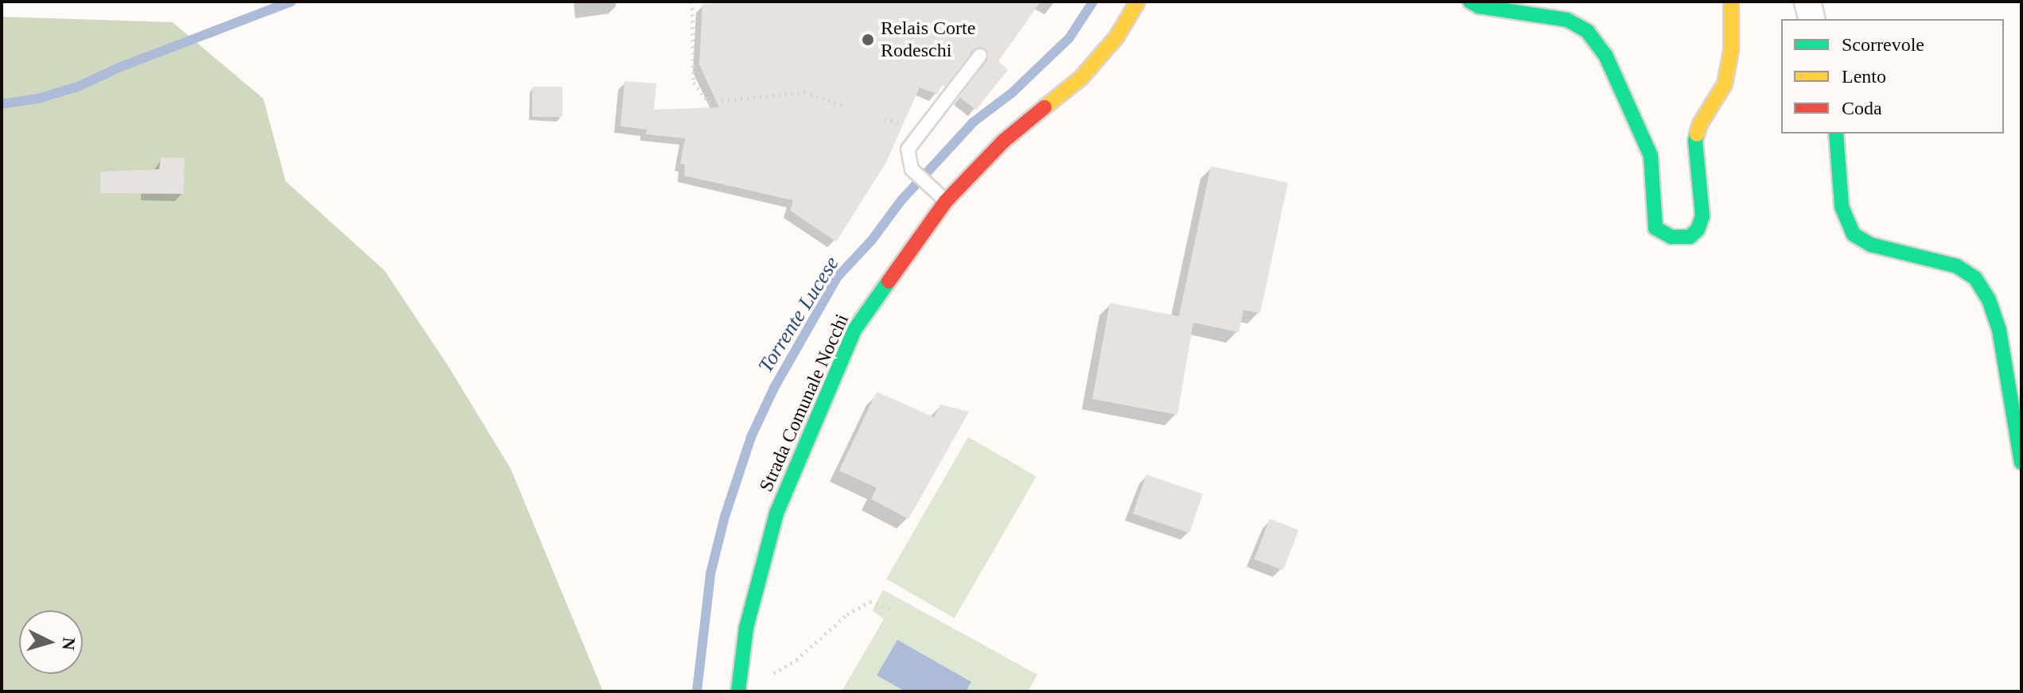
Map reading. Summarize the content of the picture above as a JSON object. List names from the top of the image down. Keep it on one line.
{"streets":{"street":["Strada Comunale Nocchi"]},"water":["Torrente Lucese"],"places":["Relais Corte Rodeschi"],"legend":["Scorrevole","Lento","Coda"],"north":"right"}
